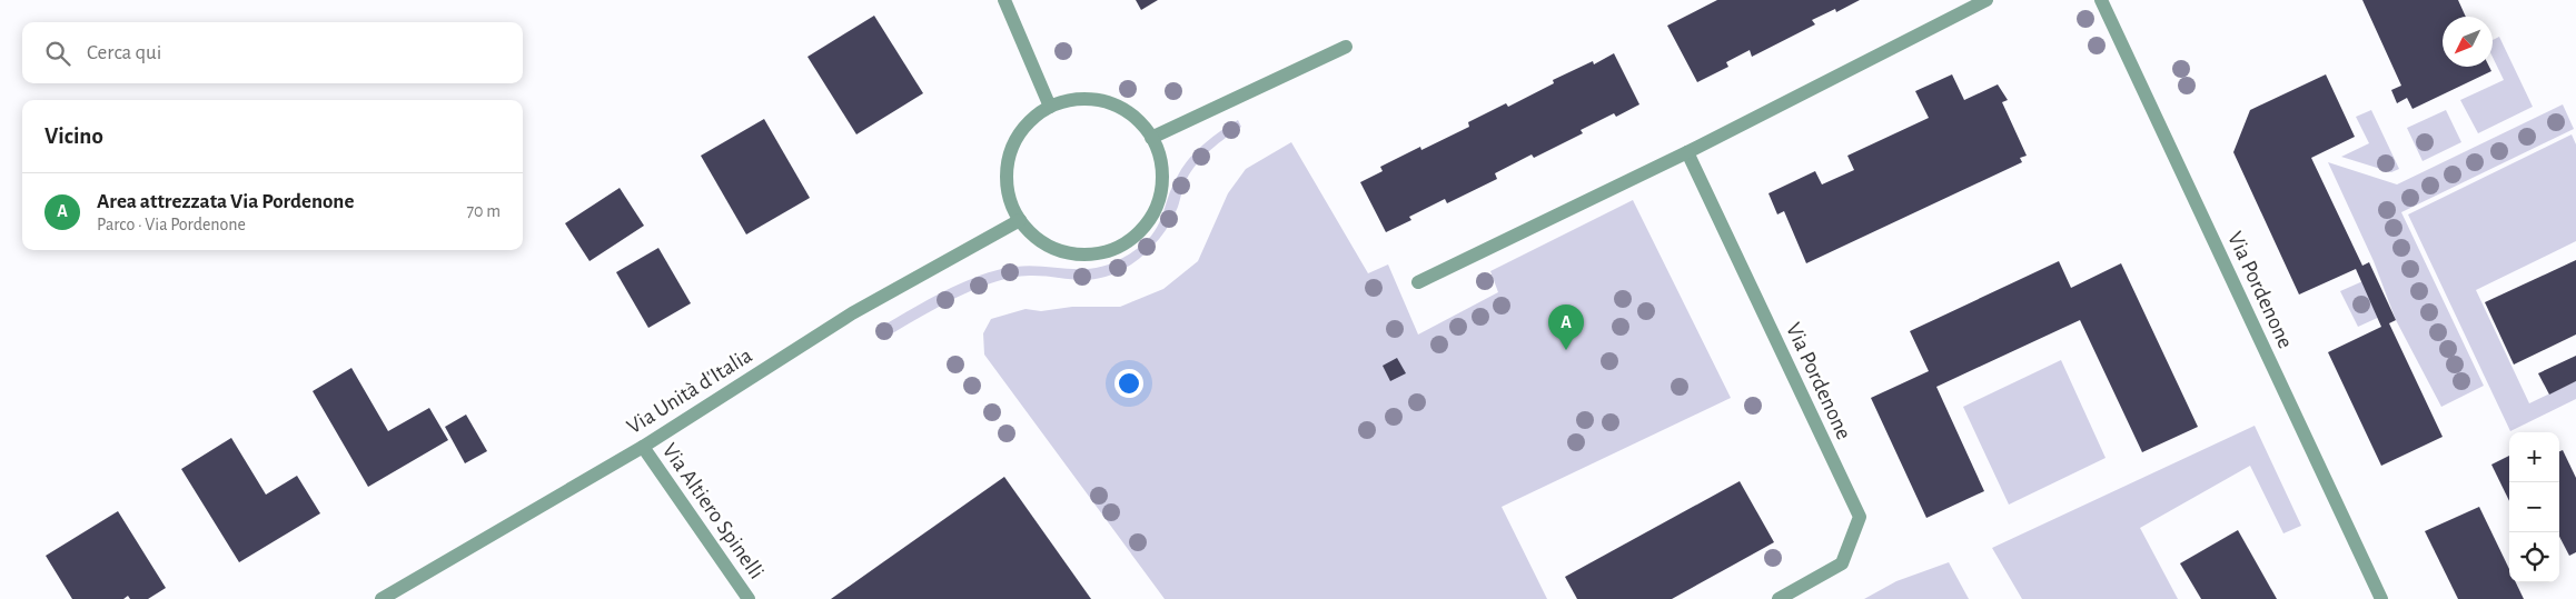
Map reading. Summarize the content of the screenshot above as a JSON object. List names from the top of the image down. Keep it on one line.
{"streets":{"street":["Via Pordenone","Via Unità d'Italia","Via Altiero Spinelli"]},"crossings":[["Via Unità d'Italia","Via Altiero Spinelli"]],"north":"bottom left","page":{"search":"Cerca qui","heading":"Vicino","list":[{"mark":"A","name":"Area attrezzata Via Pordenone","note":"Parco · Via Pordenone","value":"70 m"}],"pins":"A","map_buttons":["+","−"]}}
